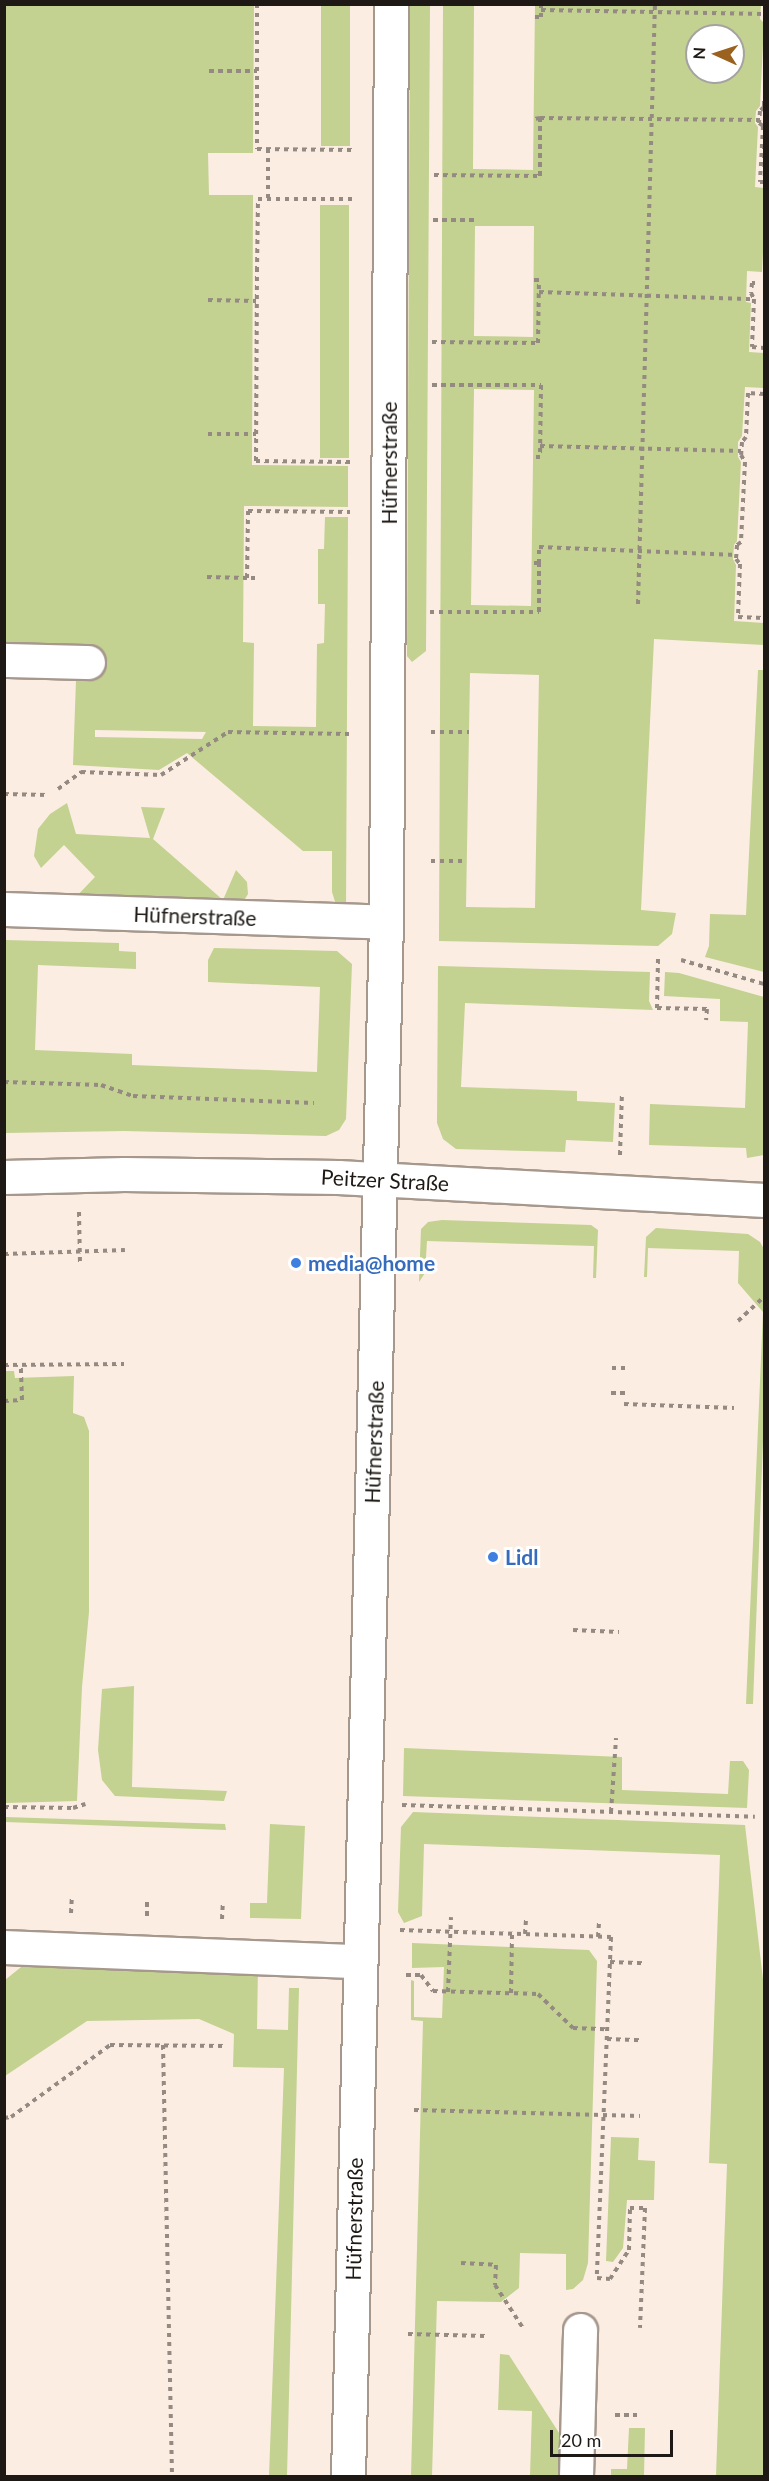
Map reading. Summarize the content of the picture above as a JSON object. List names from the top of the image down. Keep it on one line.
{"streets":{"street":["Hüfnerstraße","Peitzer Straße"]},"crossings":[["Hüfnerstraße","Peitzer Straße"]],"places":["media@home","Lidl"],"scale_bar":"20 m","north":"left"}
